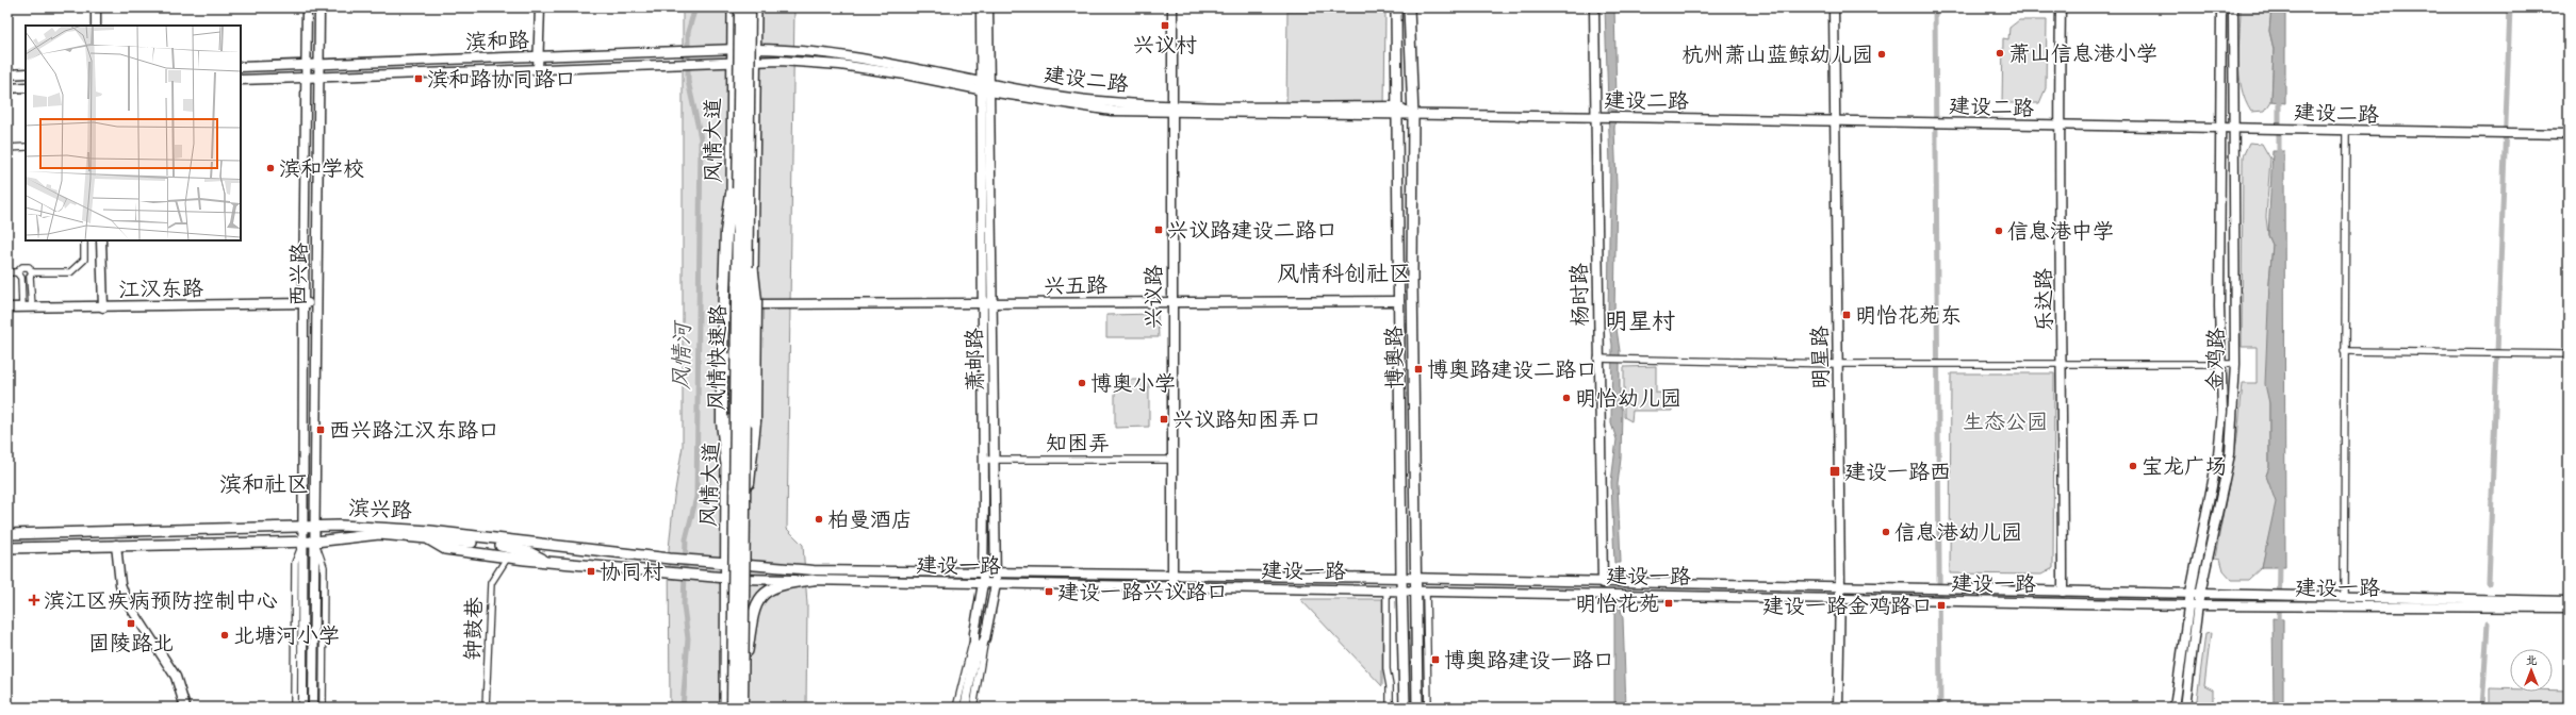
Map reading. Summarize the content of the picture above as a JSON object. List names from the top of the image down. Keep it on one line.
{"streets":{"highway":["风情快速路"],"main road":["滨和路","建设二路","风情大道","西兴路","兴五路","江汉东路","杨时路","兴议路","乐达路","博奥路","明星路","萧邮路","金鸡路","滨兴路","建设一路"],"street":["知困弄","钟鼓巷"]},"crossings":[["滨和路","建设二路"],["滨和路","风情大道"],["滨和路","西兴路"],["建设二路","风情大道"],["建设二路","杨时路"],["建设二路","兴议路"],["建设二路","乐达路"],["建设二路","博奥路"],["建设二路","明星路"],["建设二路","金鸡路"],["风情大道","兴五路"],["风情大道","滨兴路"],["风情大道","建设一路"],["西兴路","江汉东路"],["西兴路","滨兴路"],["兴五路","兴议路"],["兴五路","博奥路"],["兴五路","萧邮路"],["杨时路","建设一路"],["兴议路","知困弄"],["兴议路","建设一路"],["乐达路","建设一路"],["博奥路","建设一路"],["明星路","建设一路"],["萧邮路","知困弄"],["萧邮路","建设一路"],["金鸡路","建设一路"],["滨兴路","建设一路"],["滨兴路","钟鼓巷"]],"districts":["风情科创社区","明星村","滨和社区"],"water":["风情河"],"parks":["生态公园"],"places":{"transit":["兴议村","滨和路协同路口","兴议路建设二路口","明怡花苑东","博奥路建设二路口","兴议路知困弄口","西兴路江汉东路口","建设一路西","协同村","建设一路兴议路口","明怡花苑","建设一路金鸡路口","固陵路北","博奥路建设一路口"],"other":["萧山信息港小学","杭州萧山蓝鲸幼儿园","滨和学校","信息港中学","博奥小学","明怡幼儿园","宝龙广场","柏曼酒店","信息港幼儿园","北塘河小学"],"health":["滨江区疾病预防控制中心"]},"north":"top"}
